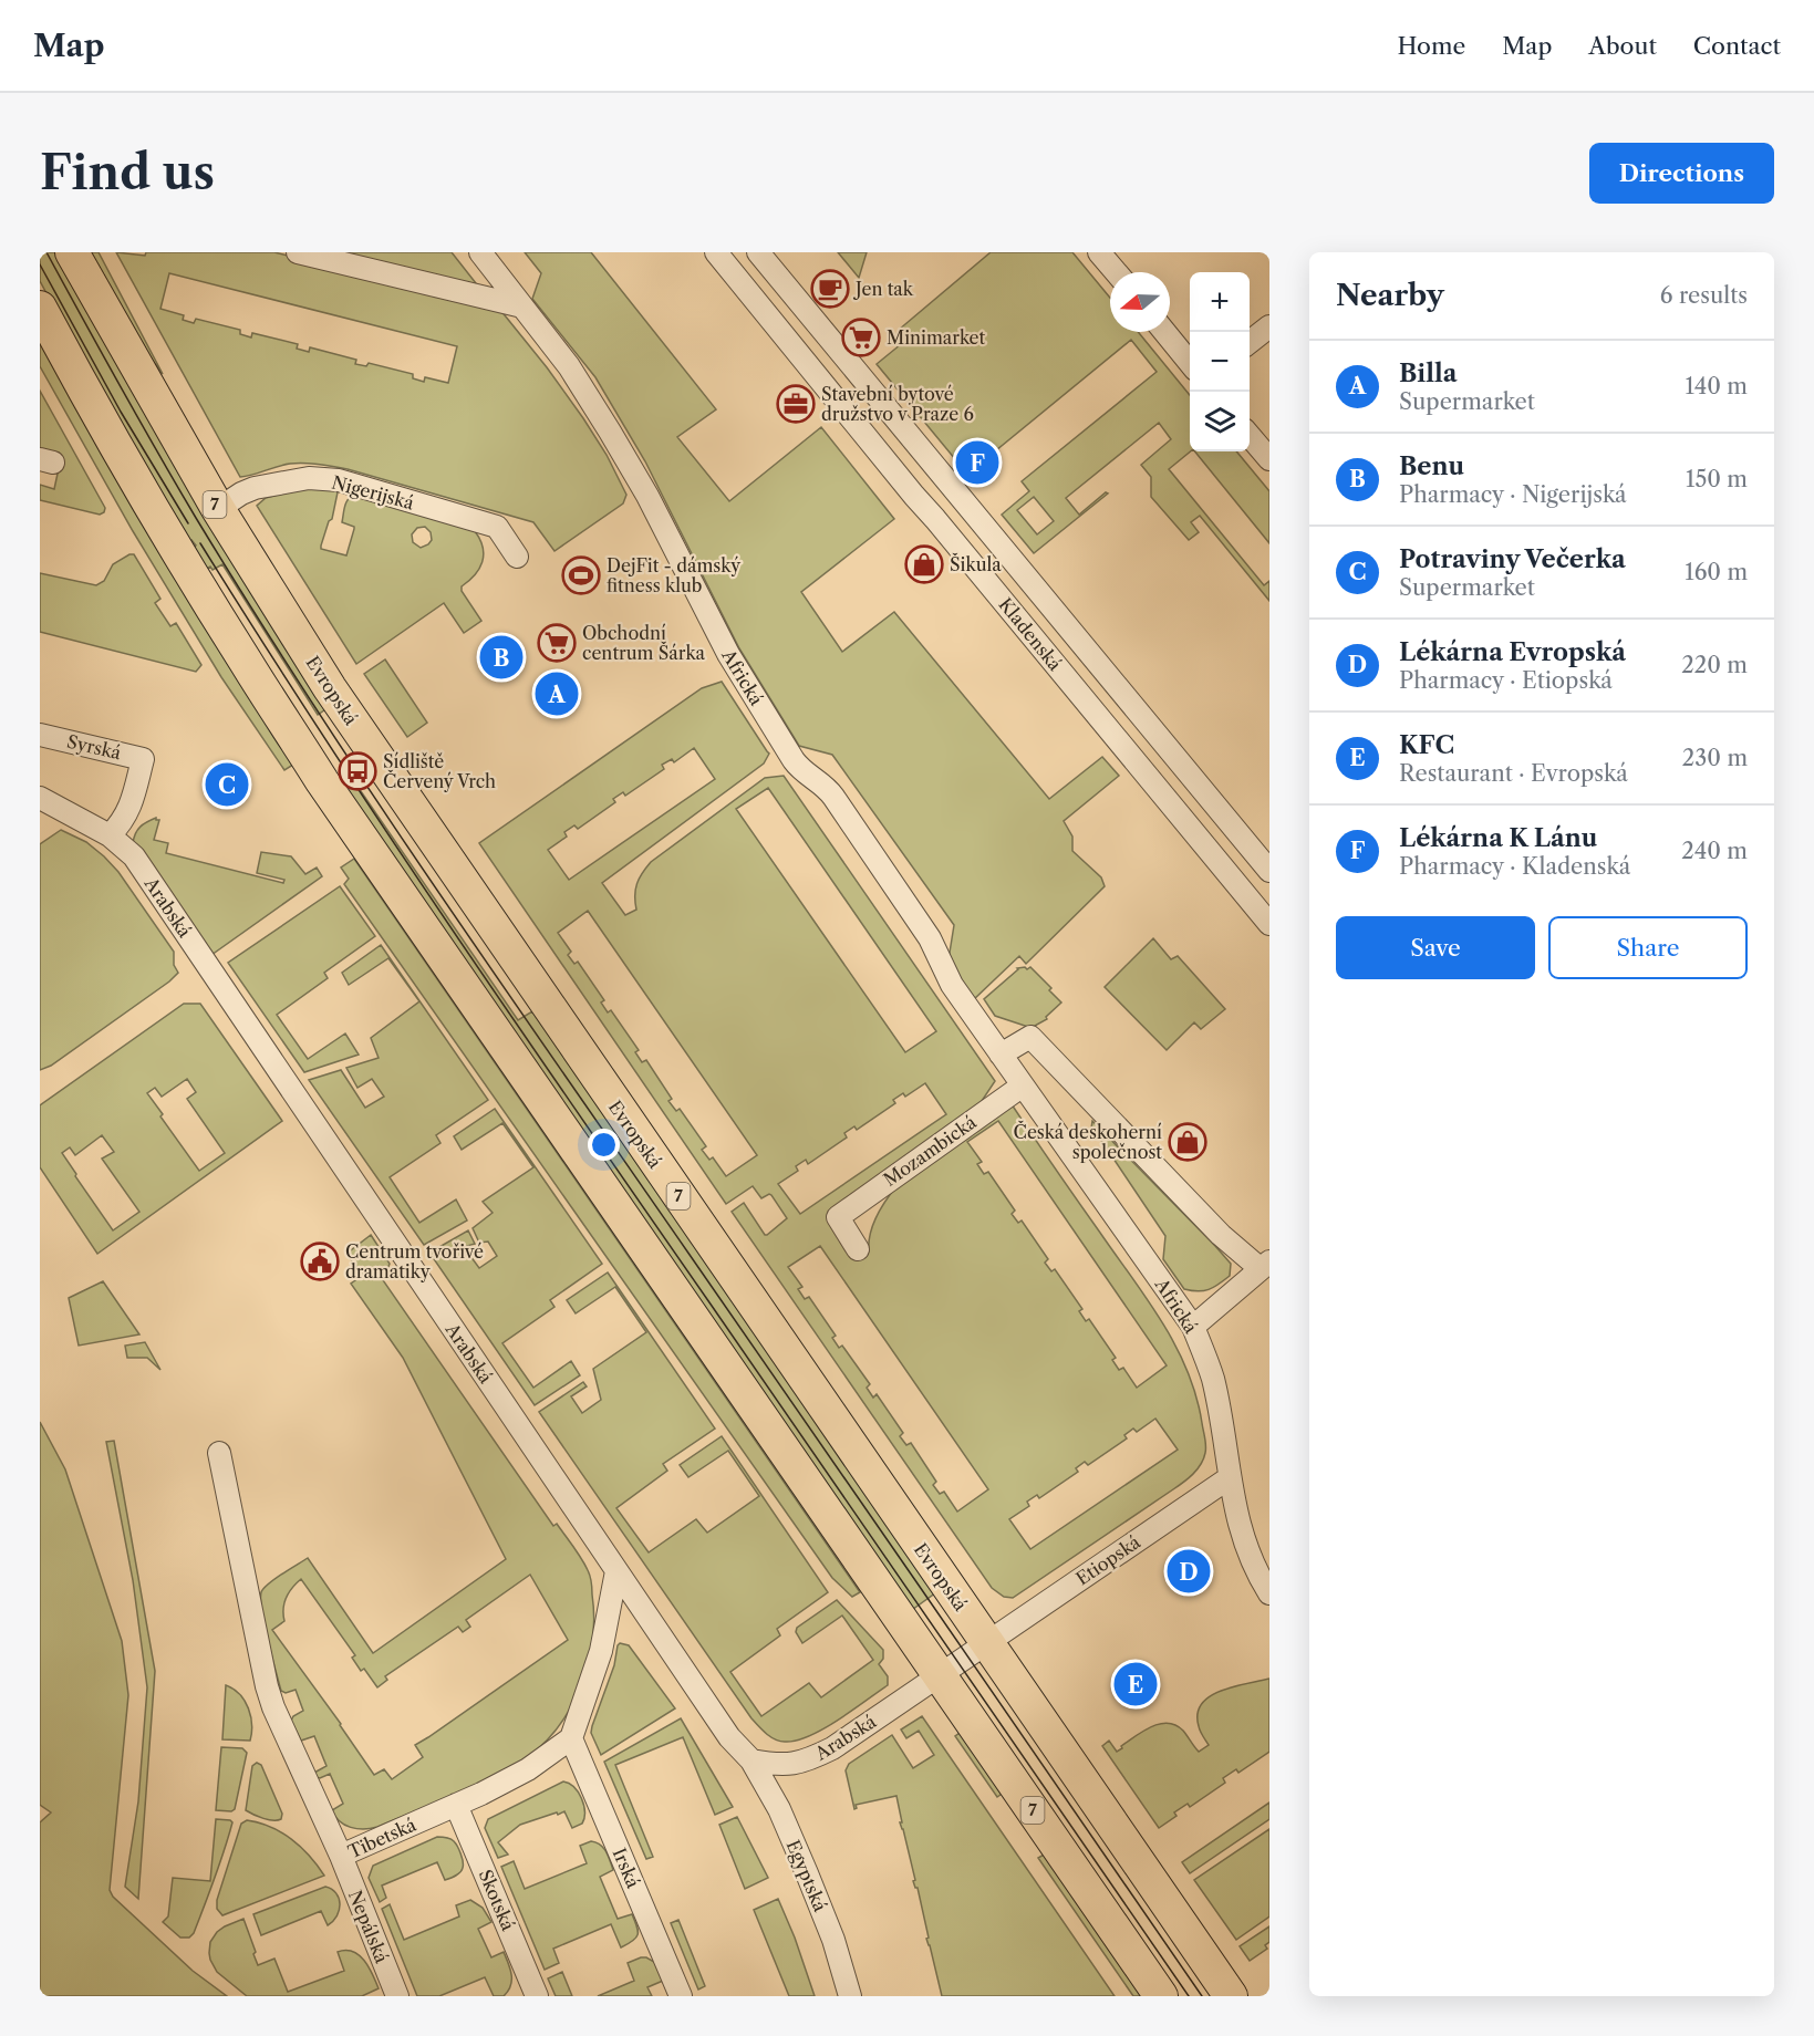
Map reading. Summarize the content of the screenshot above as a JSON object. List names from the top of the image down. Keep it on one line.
{"streets":{"main road":["7","Evropská"],"street":["Nigerijská","Kladenská","Africká","Syrská","Arabská","Mozambická","Etiopská","Tibetská","Irská","Egyptská","Skotská","Nepálská"]},"crossings":[["Nigerijská","Evropská"],["7","Arabská"],["7","Etiopská"],["Africká","Mozambická"],["Africká","Etiopská"],["Evropská","Etiopská"],["Syrská","Arabská"],["Arabská","Etiopská"],["Arabská","Egyptská"],["Tibetská","Irská"],["Tibetská","Skotská"],["Tibetská","Nepálská"]],"places":{"cafe":["Jen tak"],"supermarket":["Minimarket","Obchodní centrum Šárka"],"office":["Stavební bytové družstvo v Praze 6"],"shop":["Šikula","Česká deskoherní společnost"],"sports":["DejFit - dámský fitness klub"],"bus stop":["Sídliště Červený Vrch"],"public building":["Centrum tvořivé dramatiky"]},"north":"left","page":{"header":"Map","nav":["Home","Map","About","Contact"],"buttons":["Directions",["Save","Share"]],"title":"Find us","heading":["Nearby","6 results"],"map_buttons":["+","−"],"list":[{"mark":"A","name":"Billa","note":"Supermarket","value":"140 m"},{"mark":"B","name":"Benu","note":"Pharmacy · Nigerijská","value":"150 m"},{"mark":"C","name":"Potraviny Večerka","note":"Supermarket","value":"160 m"},{"mark":"D","name":"Lékárna Evropská","note":"Pharmacy · Etiopská","value":"220 m"},{"mark":"E","name":"KFC","note":"Restaurant · Evropská","value":"230 m"},{"mark":"F","name":"Lékárna K Lánu","note":"Pharmacy · Kladenská","value":"240 m"}],"pins":["F","B","A","C","D","E"]}}
